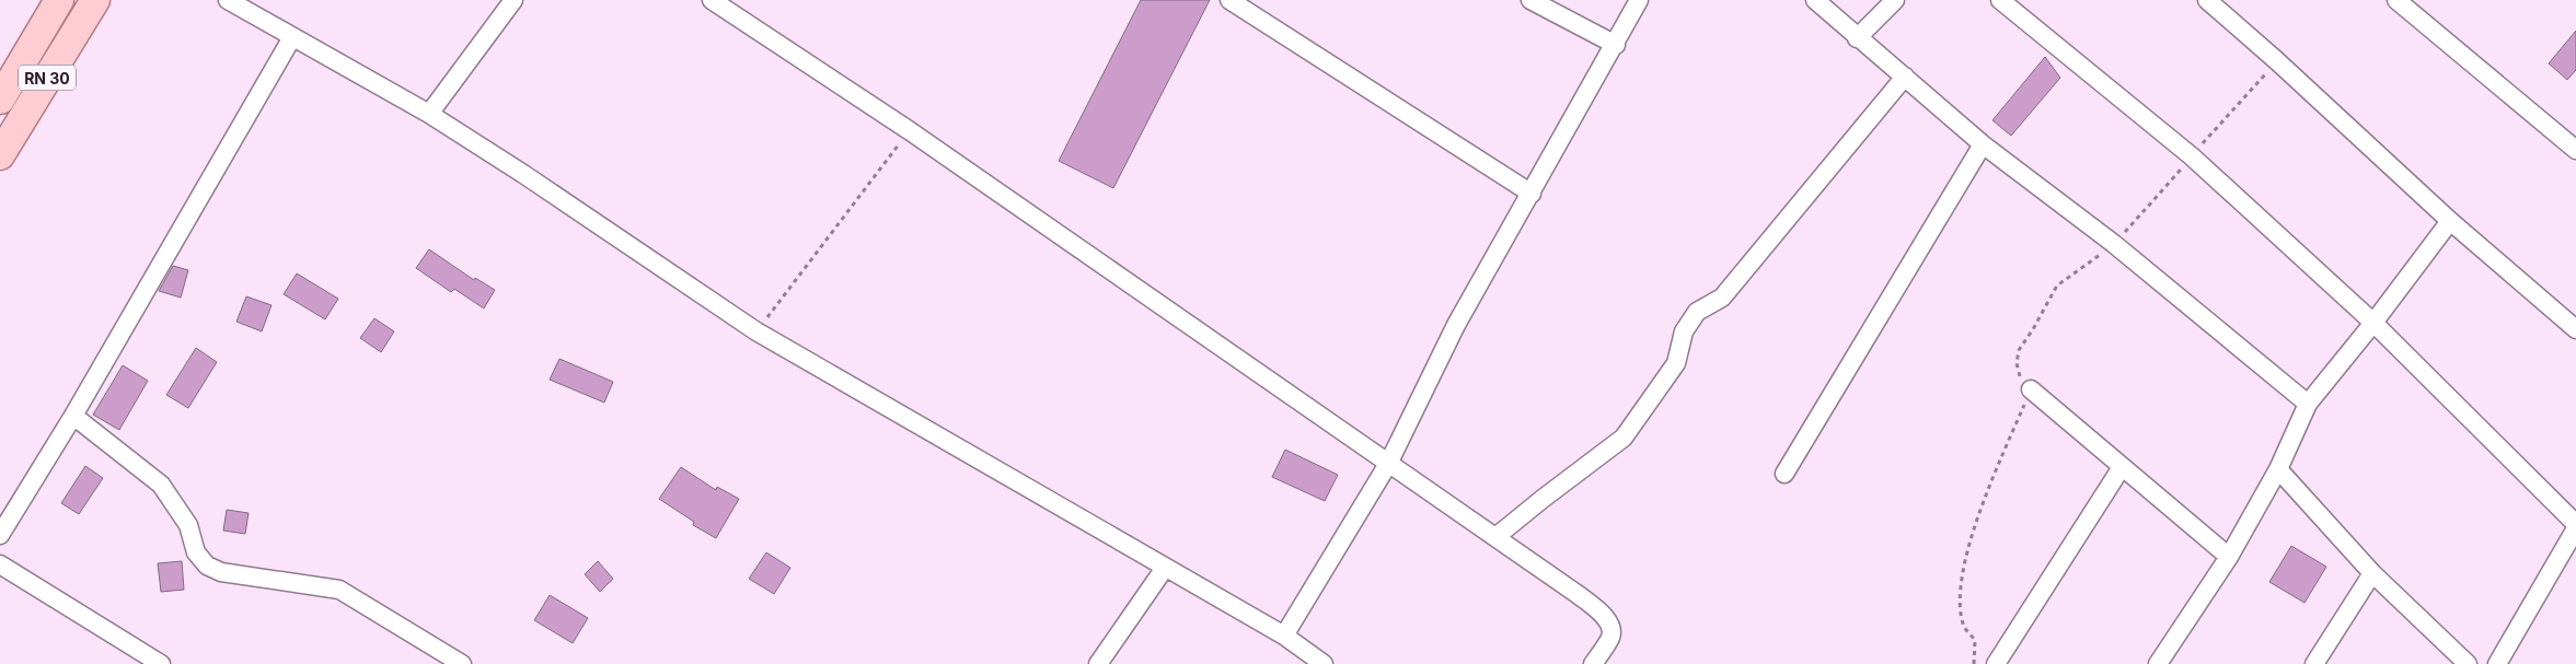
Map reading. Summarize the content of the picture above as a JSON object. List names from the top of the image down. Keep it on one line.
{"streets":{"main road":["RN 30"]}}
